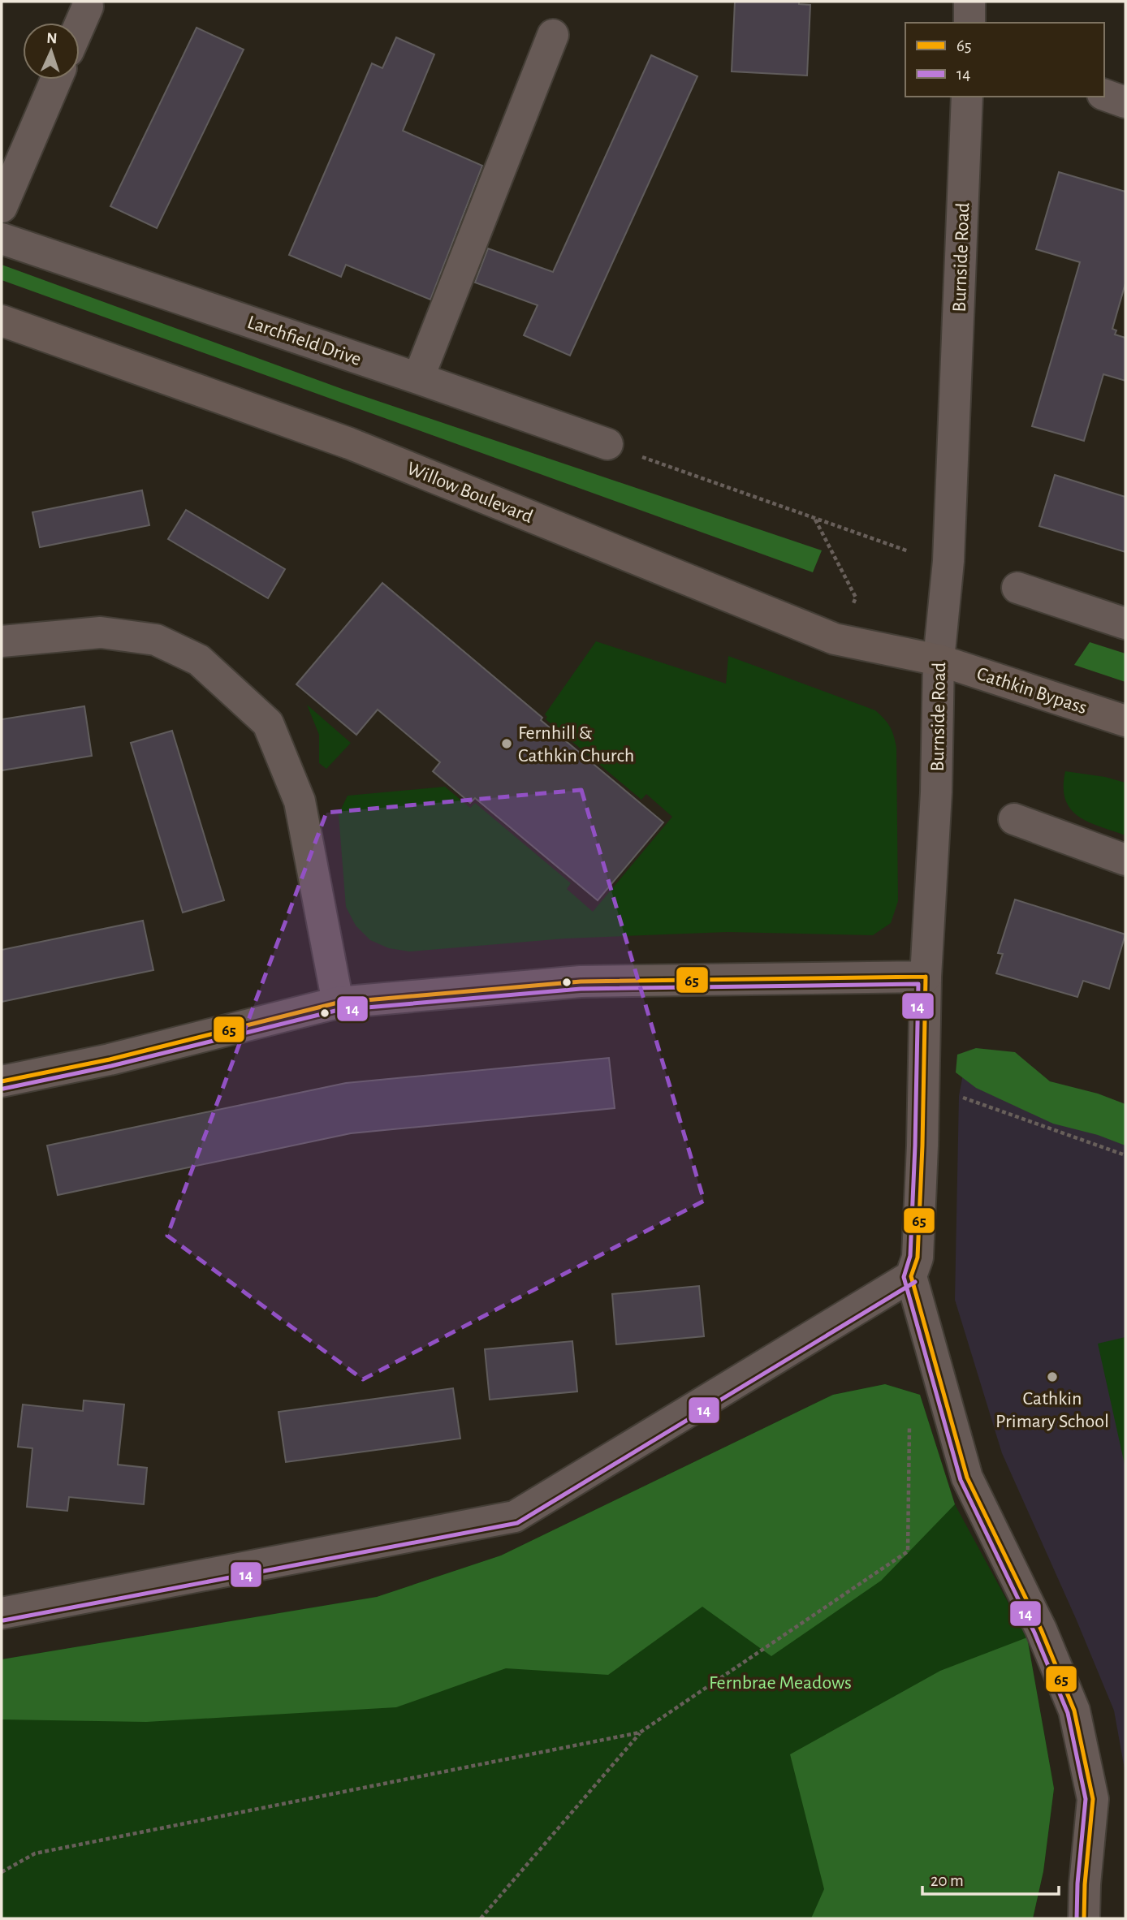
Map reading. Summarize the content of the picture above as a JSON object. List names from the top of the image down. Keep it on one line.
{"streets":{"main road":["Willow Boulevard","Cathkin Bypass"],"street":["Burnside Road","Larchfield Drive"]},"crossings":[["Burnside Road","Willow Boulevard"],["Burnside Road","Cathkin Bypass"],["Willow Boulevard","Cathkin Bypass"]],"parks":["Fernbrae Meadows"],"places":["Fernhill & Cathkin Church","Cathkin Primary School"],"lines":["transit line 65","transit line 14"],"legend":["65","14"],"scale_bar":"20 m","north":"top"}
